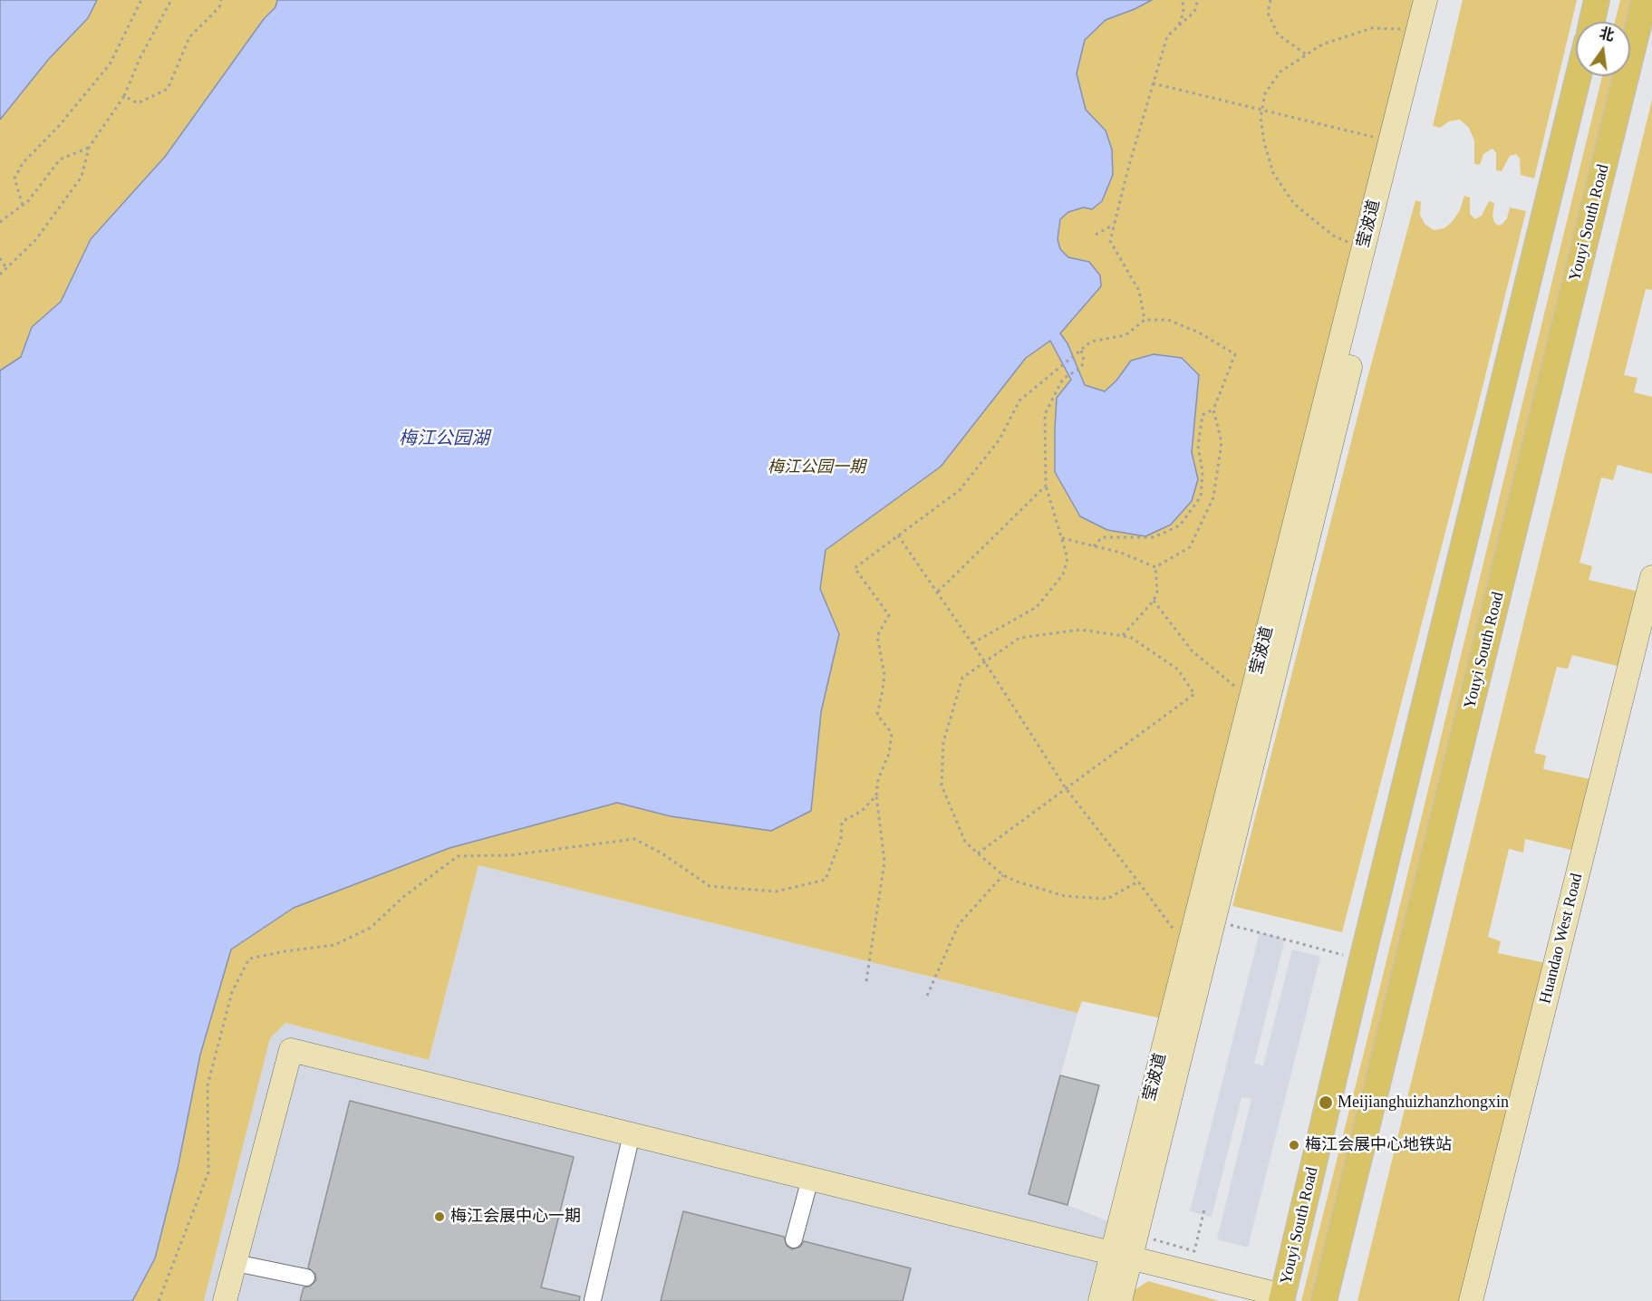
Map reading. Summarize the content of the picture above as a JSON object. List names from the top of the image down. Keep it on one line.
{"streets":{"main road":["Youyi South Road"],"street":["莹波道","Huandao West Road"]},"water":["梅江公园湖"],"parks":["梅江公园一期"],"places":["Meijianghuizhanzhongxin","梅江会展中心地铁站","梅江会展中心一期"],"north":"top"}
